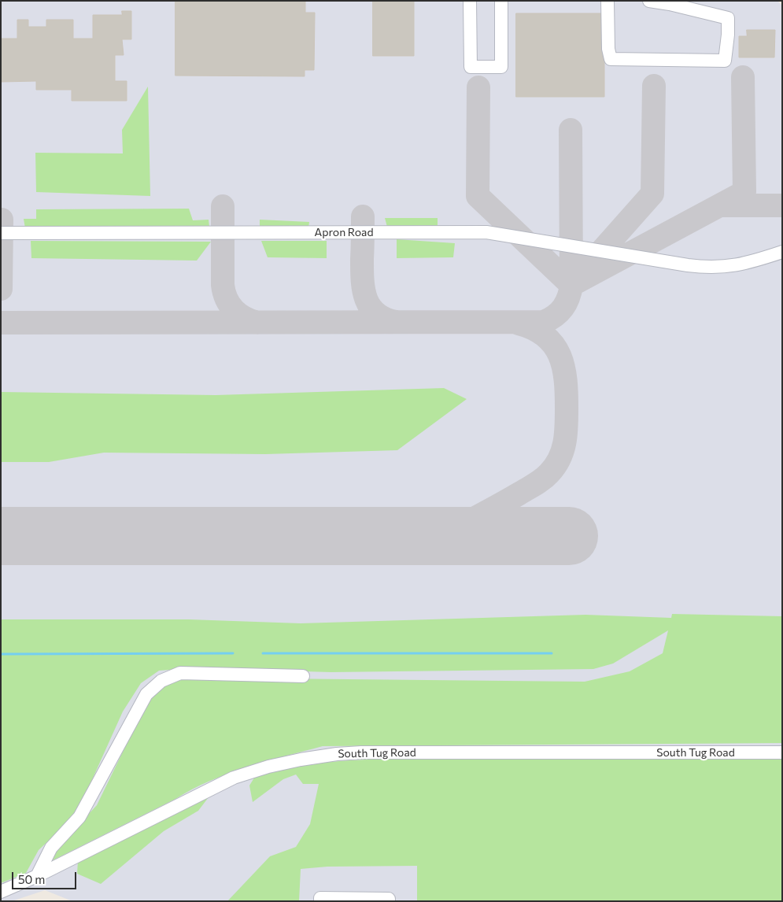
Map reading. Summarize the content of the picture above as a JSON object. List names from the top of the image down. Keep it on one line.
{"streets":{"lane":["Apron Road","South Tug Road"]},"scale_bar":"50 m"}
